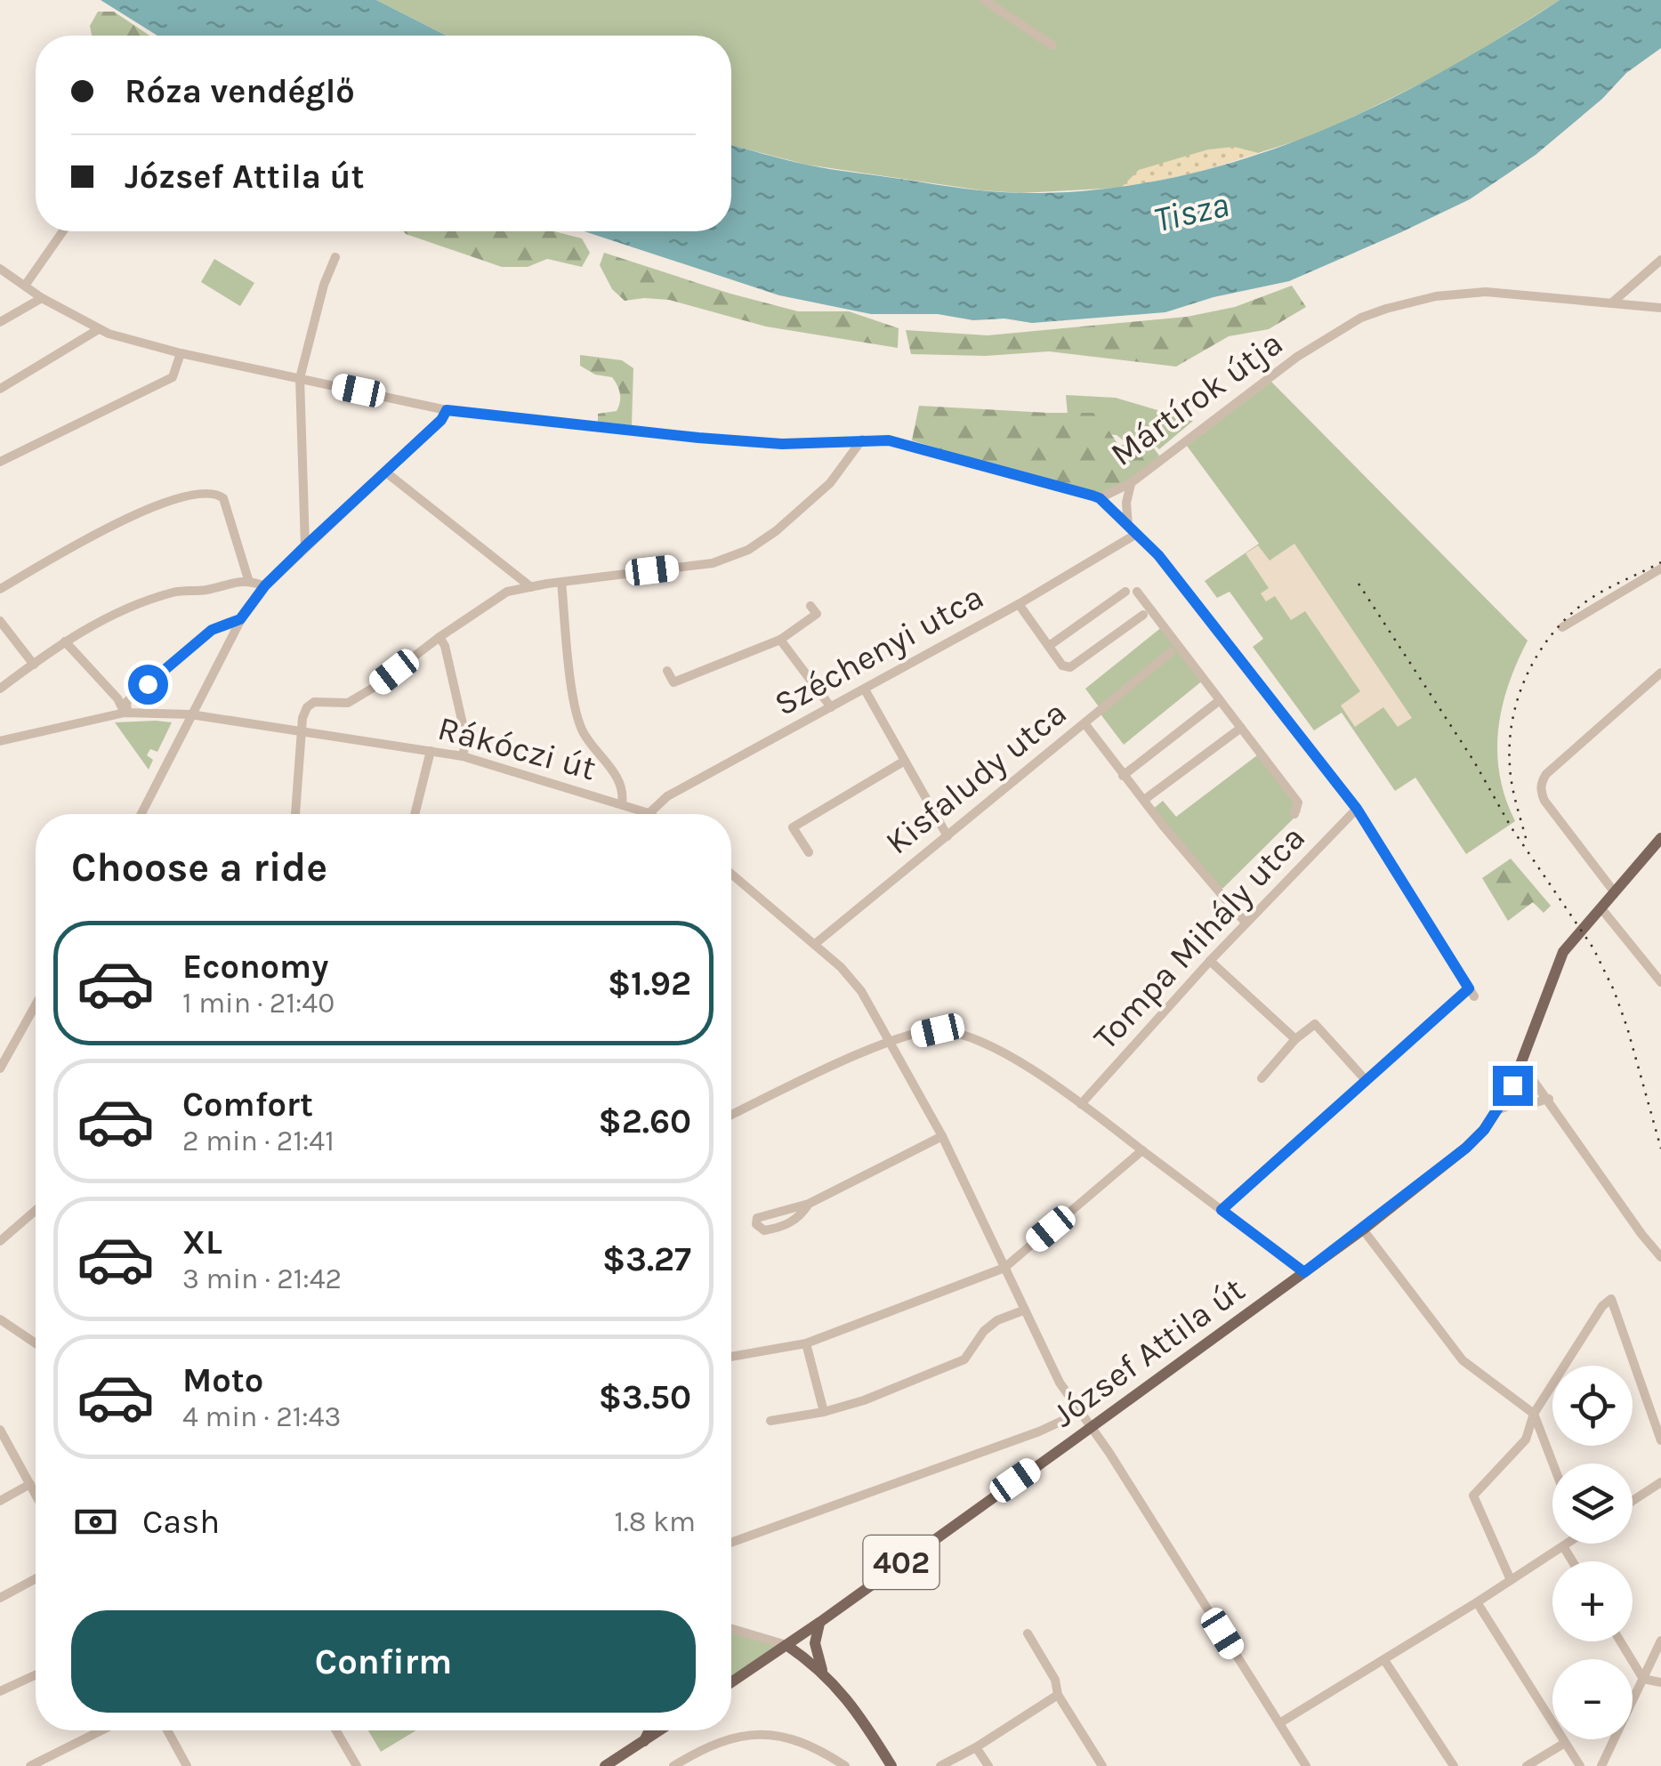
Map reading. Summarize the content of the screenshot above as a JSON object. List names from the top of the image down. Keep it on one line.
{"streets":{"main road":["József Attila út","402"],"street":["Mártírok útja","Széchenyi utca","Rákóczi út","Kisfaludy utca","Tompa Mihály utca"]},"crossings":[["Széchenyi utca","Rákóczi út"],["József Attila út","402"]],"water":["Tisza"],"page":{"banner":["Róza vendéglő","József Attila út"],"heading":"Choose a ride","list":[{"name":"Economy","note":"1 min · 21:40","value":"$1.92"},{"name":"Comfort","note":"2 min · 21:41","value":"$2.60"},{"name":"XL","note":"3 min · 21:42","value":"$3.27"},{"name":"Moto","note":"4 min · 21:43","value":"$3.50"}],"map_buttons":["+","−"],"pay":["Cash","1.8 km"],"buttons":"Confirm"}}
